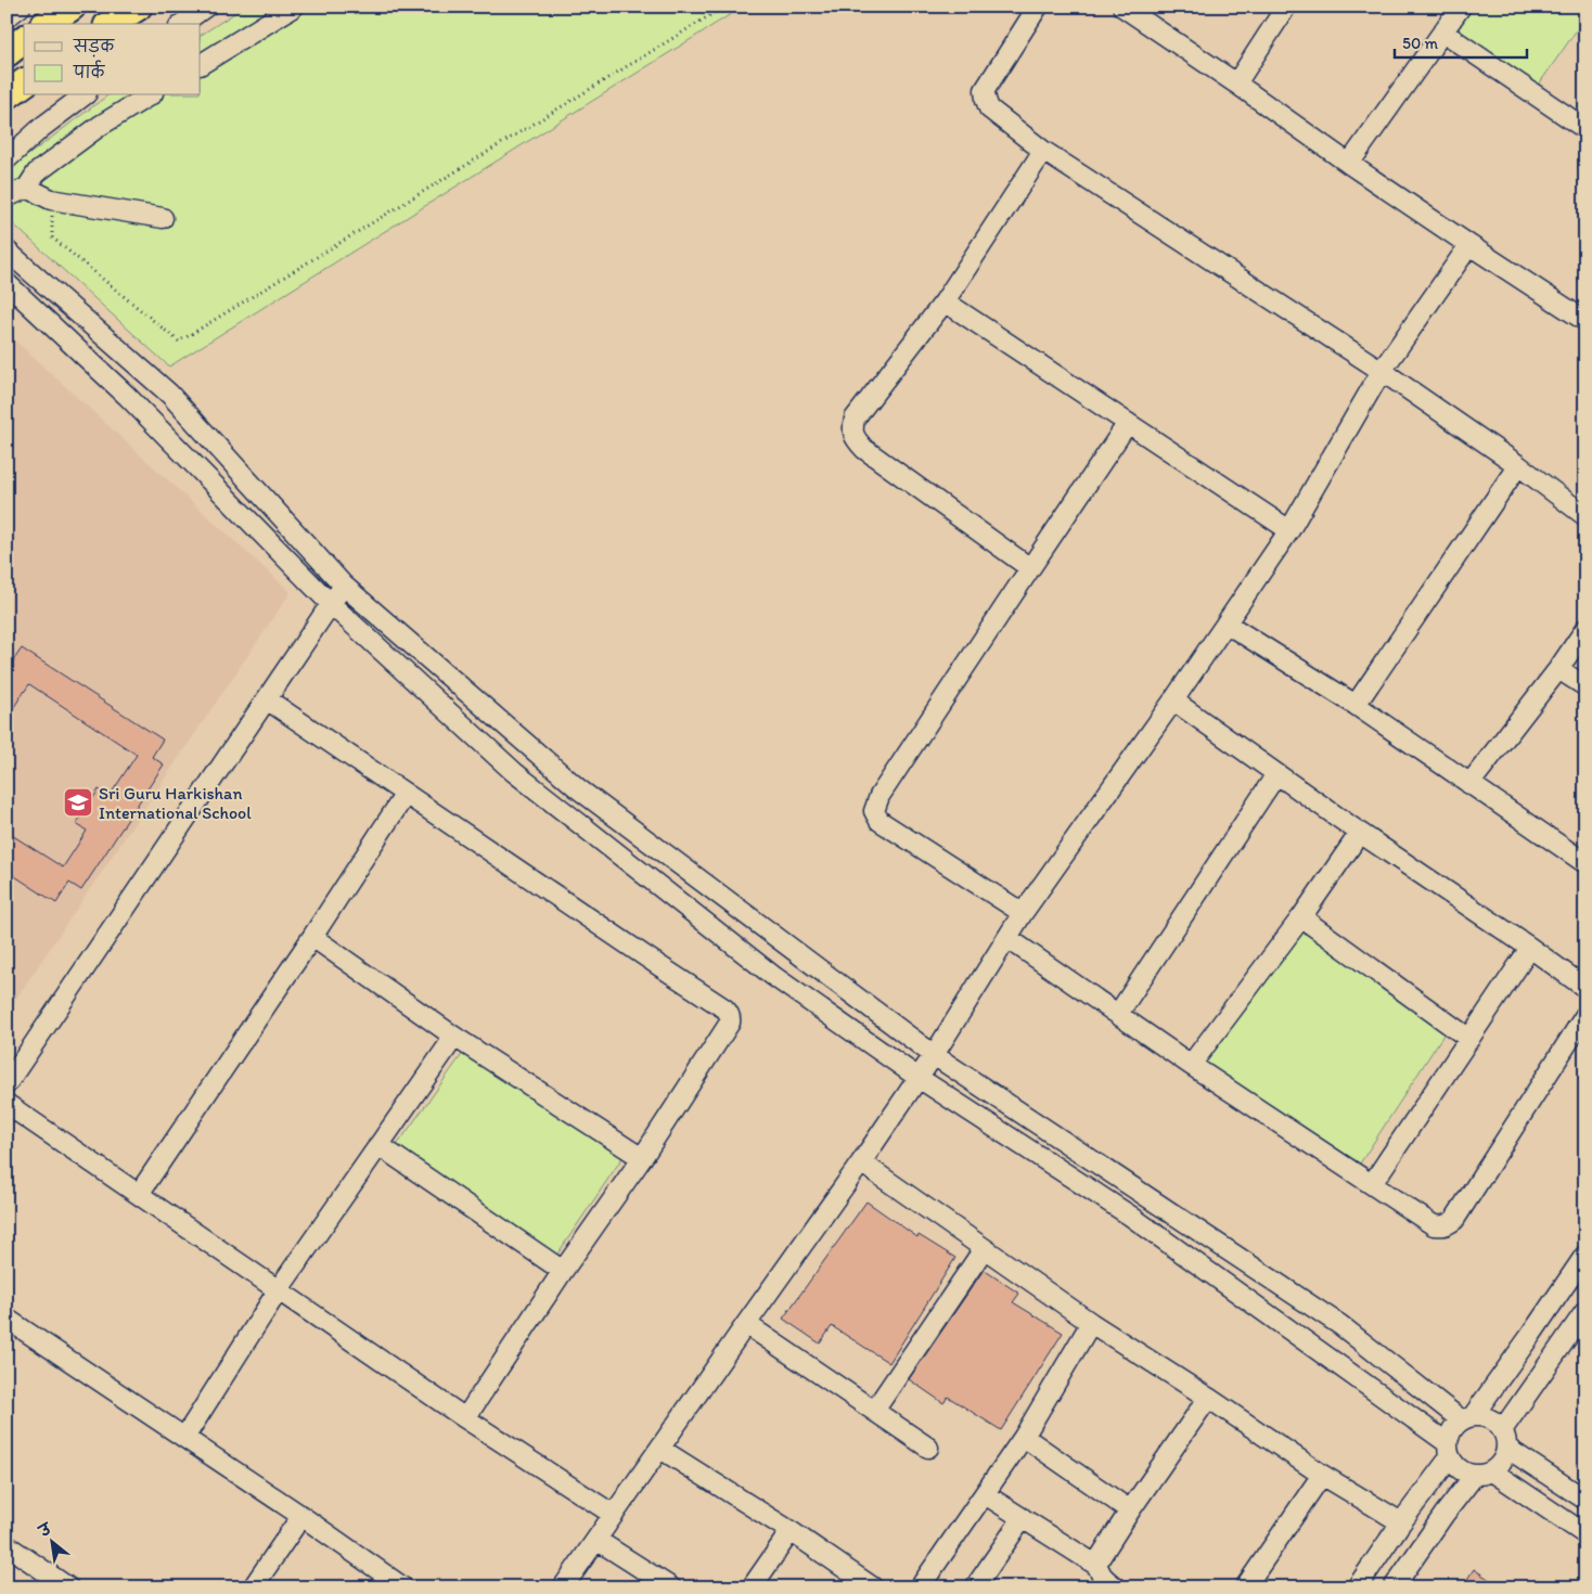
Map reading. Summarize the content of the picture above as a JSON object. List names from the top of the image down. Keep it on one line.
{"places":{"school or university":["Sri Guru Harkishan International School"]},"legend":["सड़क","पार्क"],"scale_bar":"50 m","north":"top left"}
